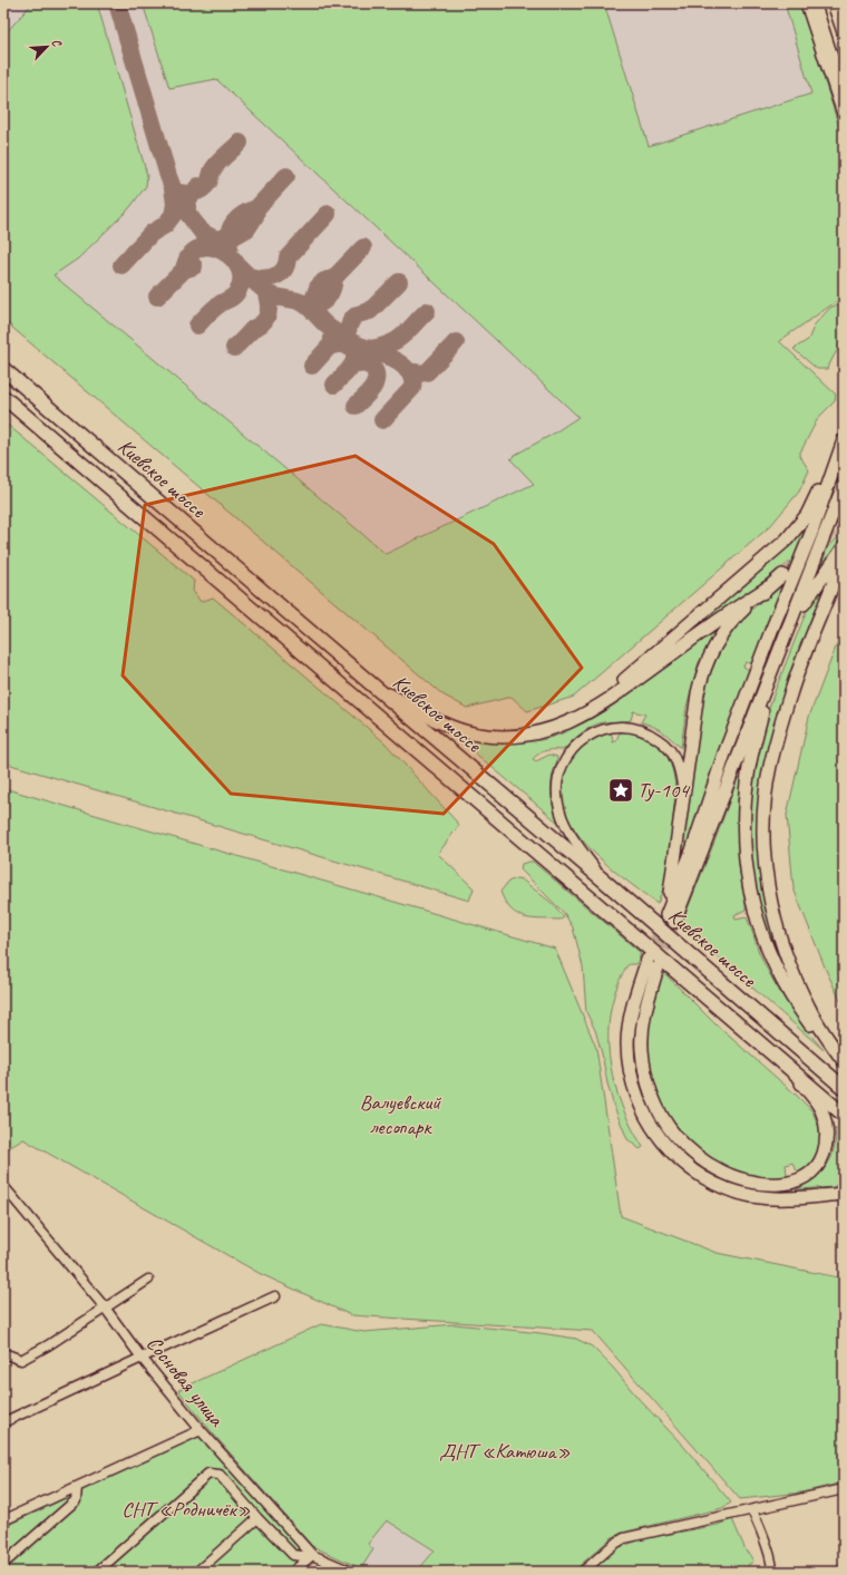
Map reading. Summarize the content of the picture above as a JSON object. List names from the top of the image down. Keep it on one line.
{"streets":{"highway":["Киевское шоссе"],"street":["Сосновая улица"]},"parks":["Валуевский лесопарк","ДНТ «Катюша»","СНТ «Родничёк»"],"places":{"place":["Ту-104"]},"north":"top right"}
